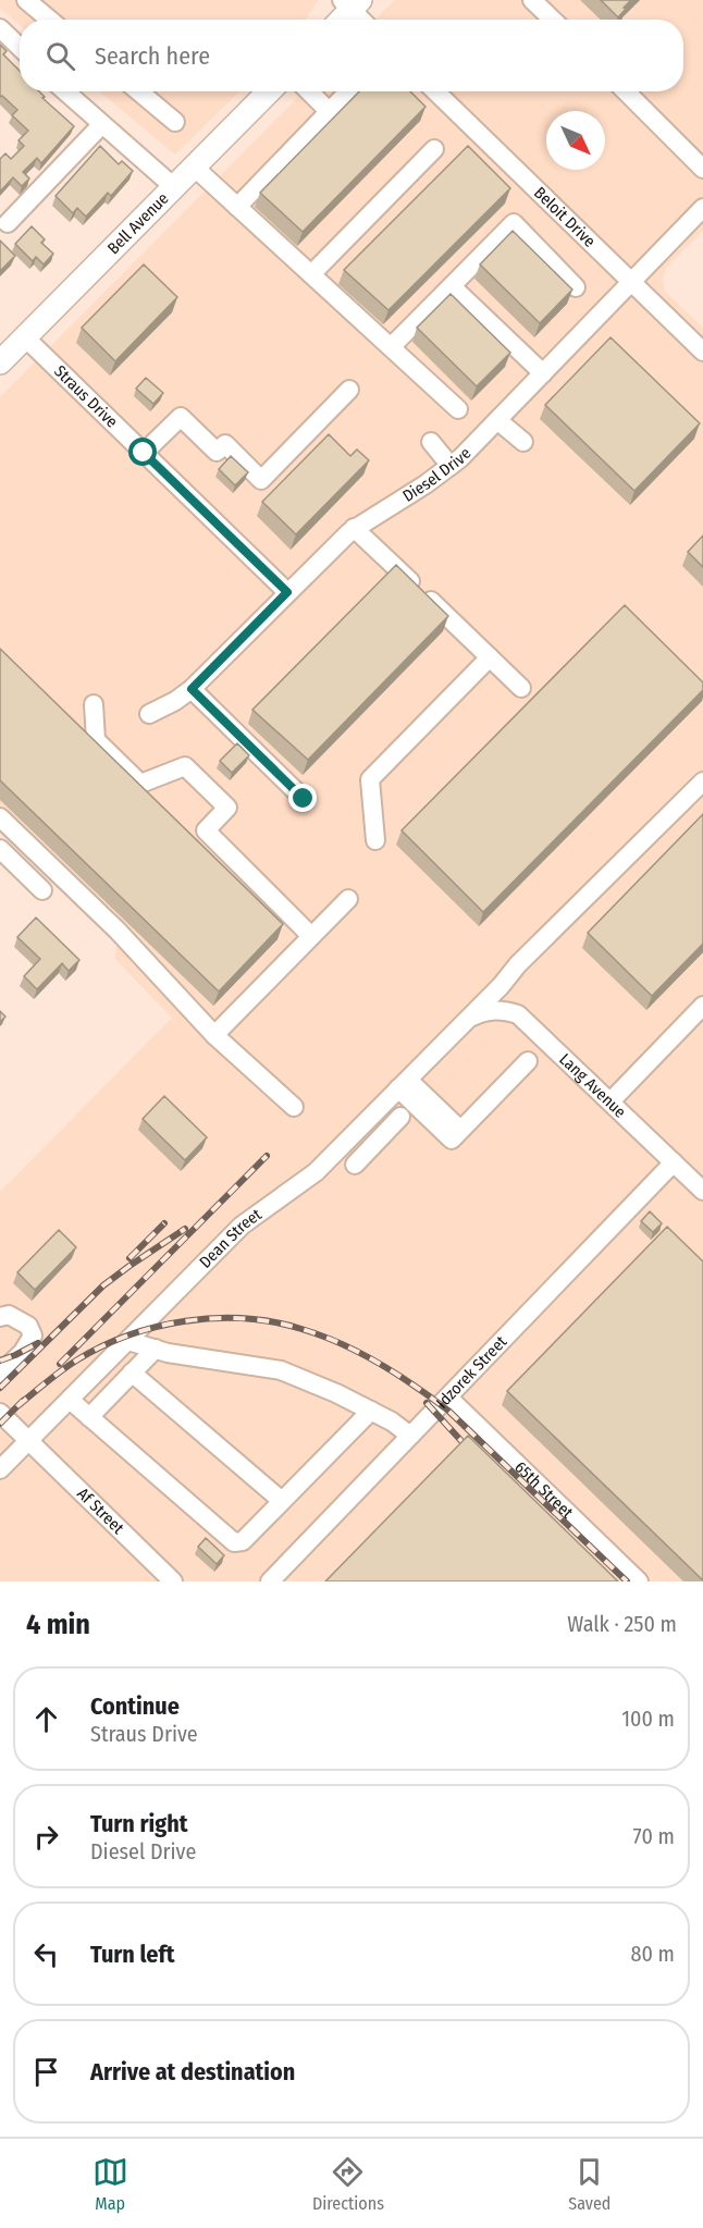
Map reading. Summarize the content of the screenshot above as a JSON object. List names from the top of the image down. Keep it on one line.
{"streets":{"main road":["Bell Avenue"],"street":["Beloit Drive","Straus Drive","Diesel Drive","Lang Avenue","Dean Street","Idzorek Street","65th Street","Af Street"]},"crossings":[["Beloit Drive","Diesel Drive"],["Bell Avenue","Straus Drive"],["Straus Drive","Diesel Drive"],["Lang Avenue","Dean Street"],["Lang Avenue","Idzorek Street"],["Dean Street","Af Street"],["Idzorek Street","65th Street"]],"north":"bottom right","page":{"search":"Search here","heading":["4 min","Walk · 250 m"],"list":[["Continue","Straus Drive","100 m"],["Turn right","Diesel Drive","70 m"],["Turn left","80 m"],"Arrive at destination"],"nav":["Map","Directions","Saved"]}}
